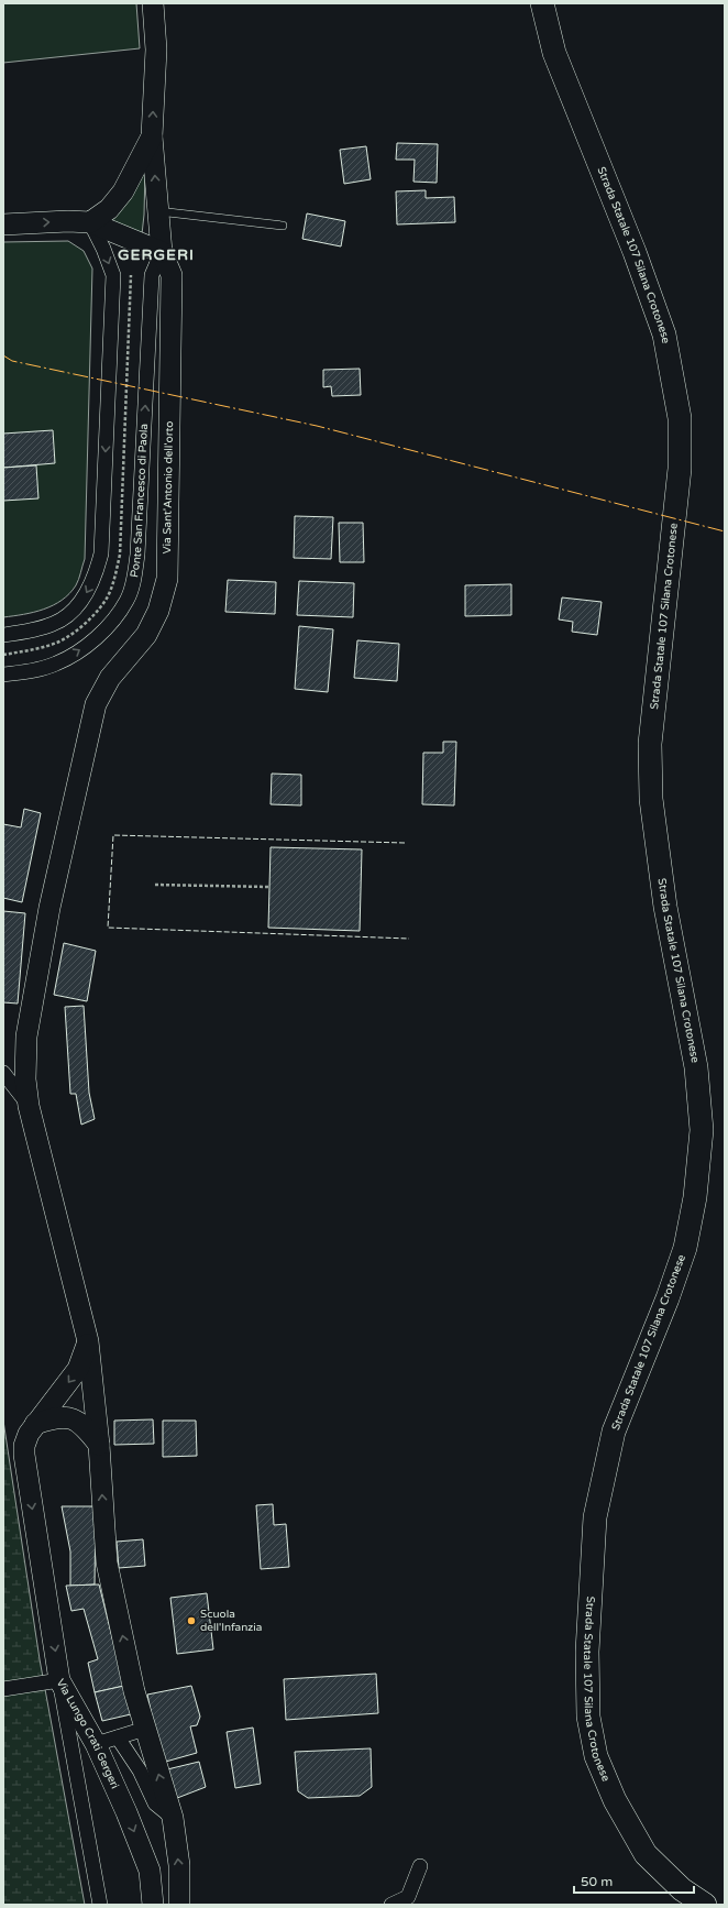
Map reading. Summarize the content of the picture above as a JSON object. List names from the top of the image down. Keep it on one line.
{"streets":{"main road":["Strada Statale 107 Silana Crotonese"],"street":["Via Sant'Antonio dell'orto","Ponte San Francesco di Paola","Via Lungo Crati Gergeri"]},"crossings":[["Via Sant'Antonio dell'orto","Ponte San Francesco di Paola"]],"one_way":["Ponte San Francesco di Paola"],"districts":["GERGERI"],"places":["Scuola dell'Infanzia"],"scale_bar":"50 m"}
